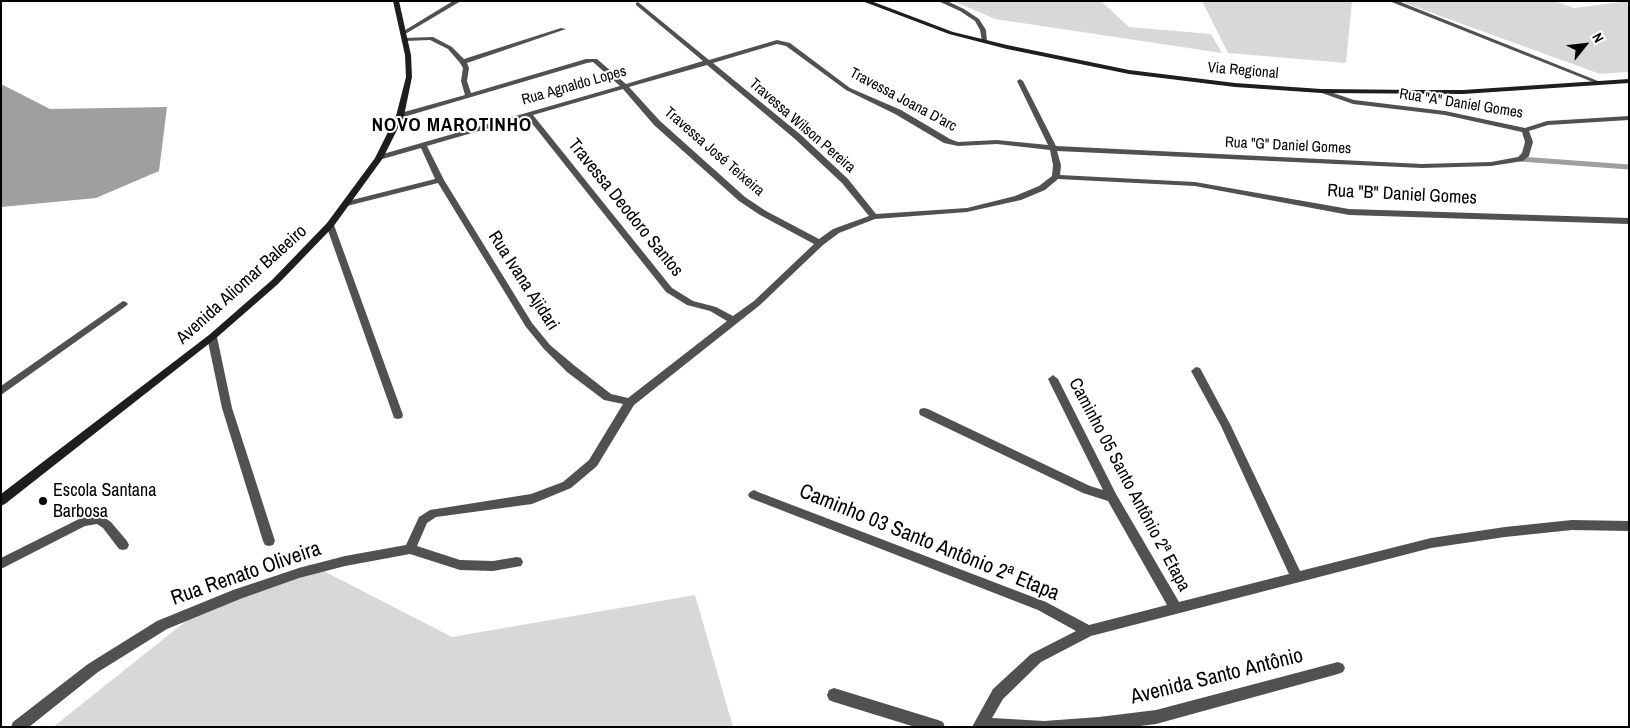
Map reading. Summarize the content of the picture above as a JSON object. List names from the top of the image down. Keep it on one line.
{"streets":{"main road":["Via Regional","Avenida Aliomar Baleeiro"],"street":["Rua Agnaldo Lopes","Travessa Joana D'arc","Rua \"A\" Daniel Gomes","Travessa Wilson Pereira","Rua \"G\" Daniel Gomes","Travessa José Teixeira","Rua \"B\" Daniel Gomes","Travessa Deodoro Santos","Rua Ivana Ajidari","Caminho 05 Santo Antônio 2ª Etapa","Caminho 03 Santo Antônio 2ª Etapa","Rua Renato Oliveira","Avenida Santo Antônio"]},"crossings":[["Via Regional","Rua \"A\" Daniel Gomes"],["Rua Agnaldo Lopes","Travessa Joana D'arc"],["Rua Agnaldo Lopes","Travessa Wilson Pereira"],["Rua Agnaldo Lopes","Travessa José Teixeira"],["Rua Agnaldo Lopes","Travessa Deodoro Santos"],["Rua Agnaldo Lopes","Rua Ivana Ajidari"],["Rua Agnaldo Lopes","Avenida Aliomar Baleeiro"],["Travessa Joana D'arc","Rua \"G\" Daniel Gomes"],["Rua \"A\" Daniel Gomes","Rua \"G\" Daniel Gomes"]],"districts":["NOVO MAROTINHO"],"places":["Escola Santana Barbosa"],"north":"top right"}
